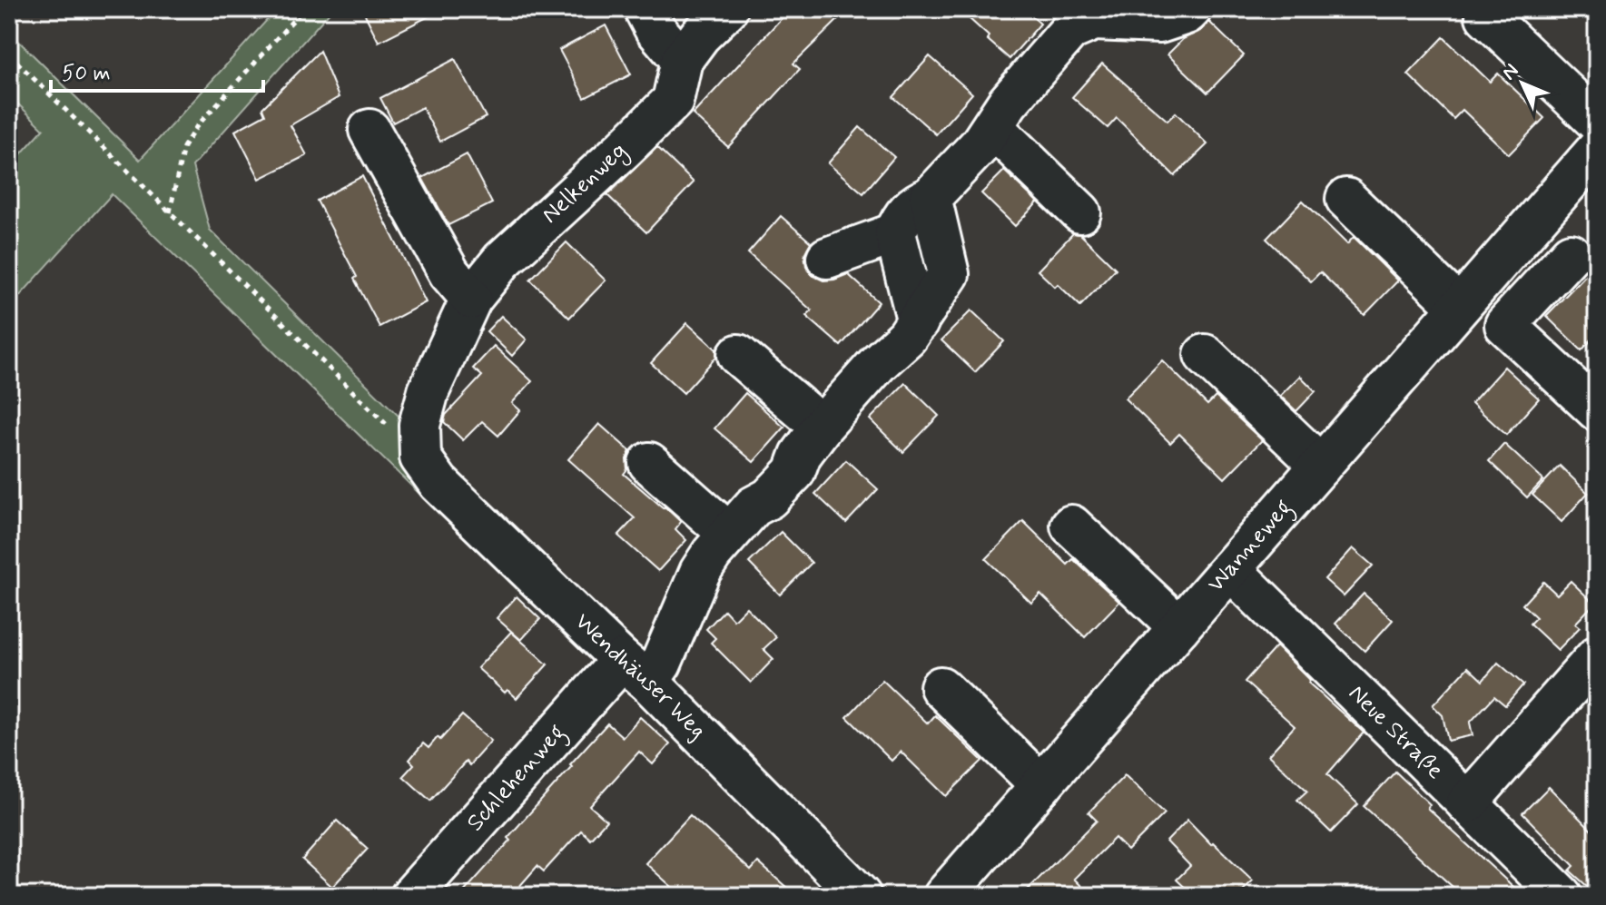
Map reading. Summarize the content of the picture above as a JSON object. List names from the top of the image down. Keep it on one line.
{"streets":{"street":["Nelkenweg","Wanneweg","Wendhäuser Weg","Neue Straße","Schlehenweg"]},"crossings":[["Nelkenweg","Wendhäuser Weg"],["Wanneweg","Neue Straße"],["Wendhäuser Weg","Schlehenweg"]],"scale_bar":"50 m","north":"top left"}
